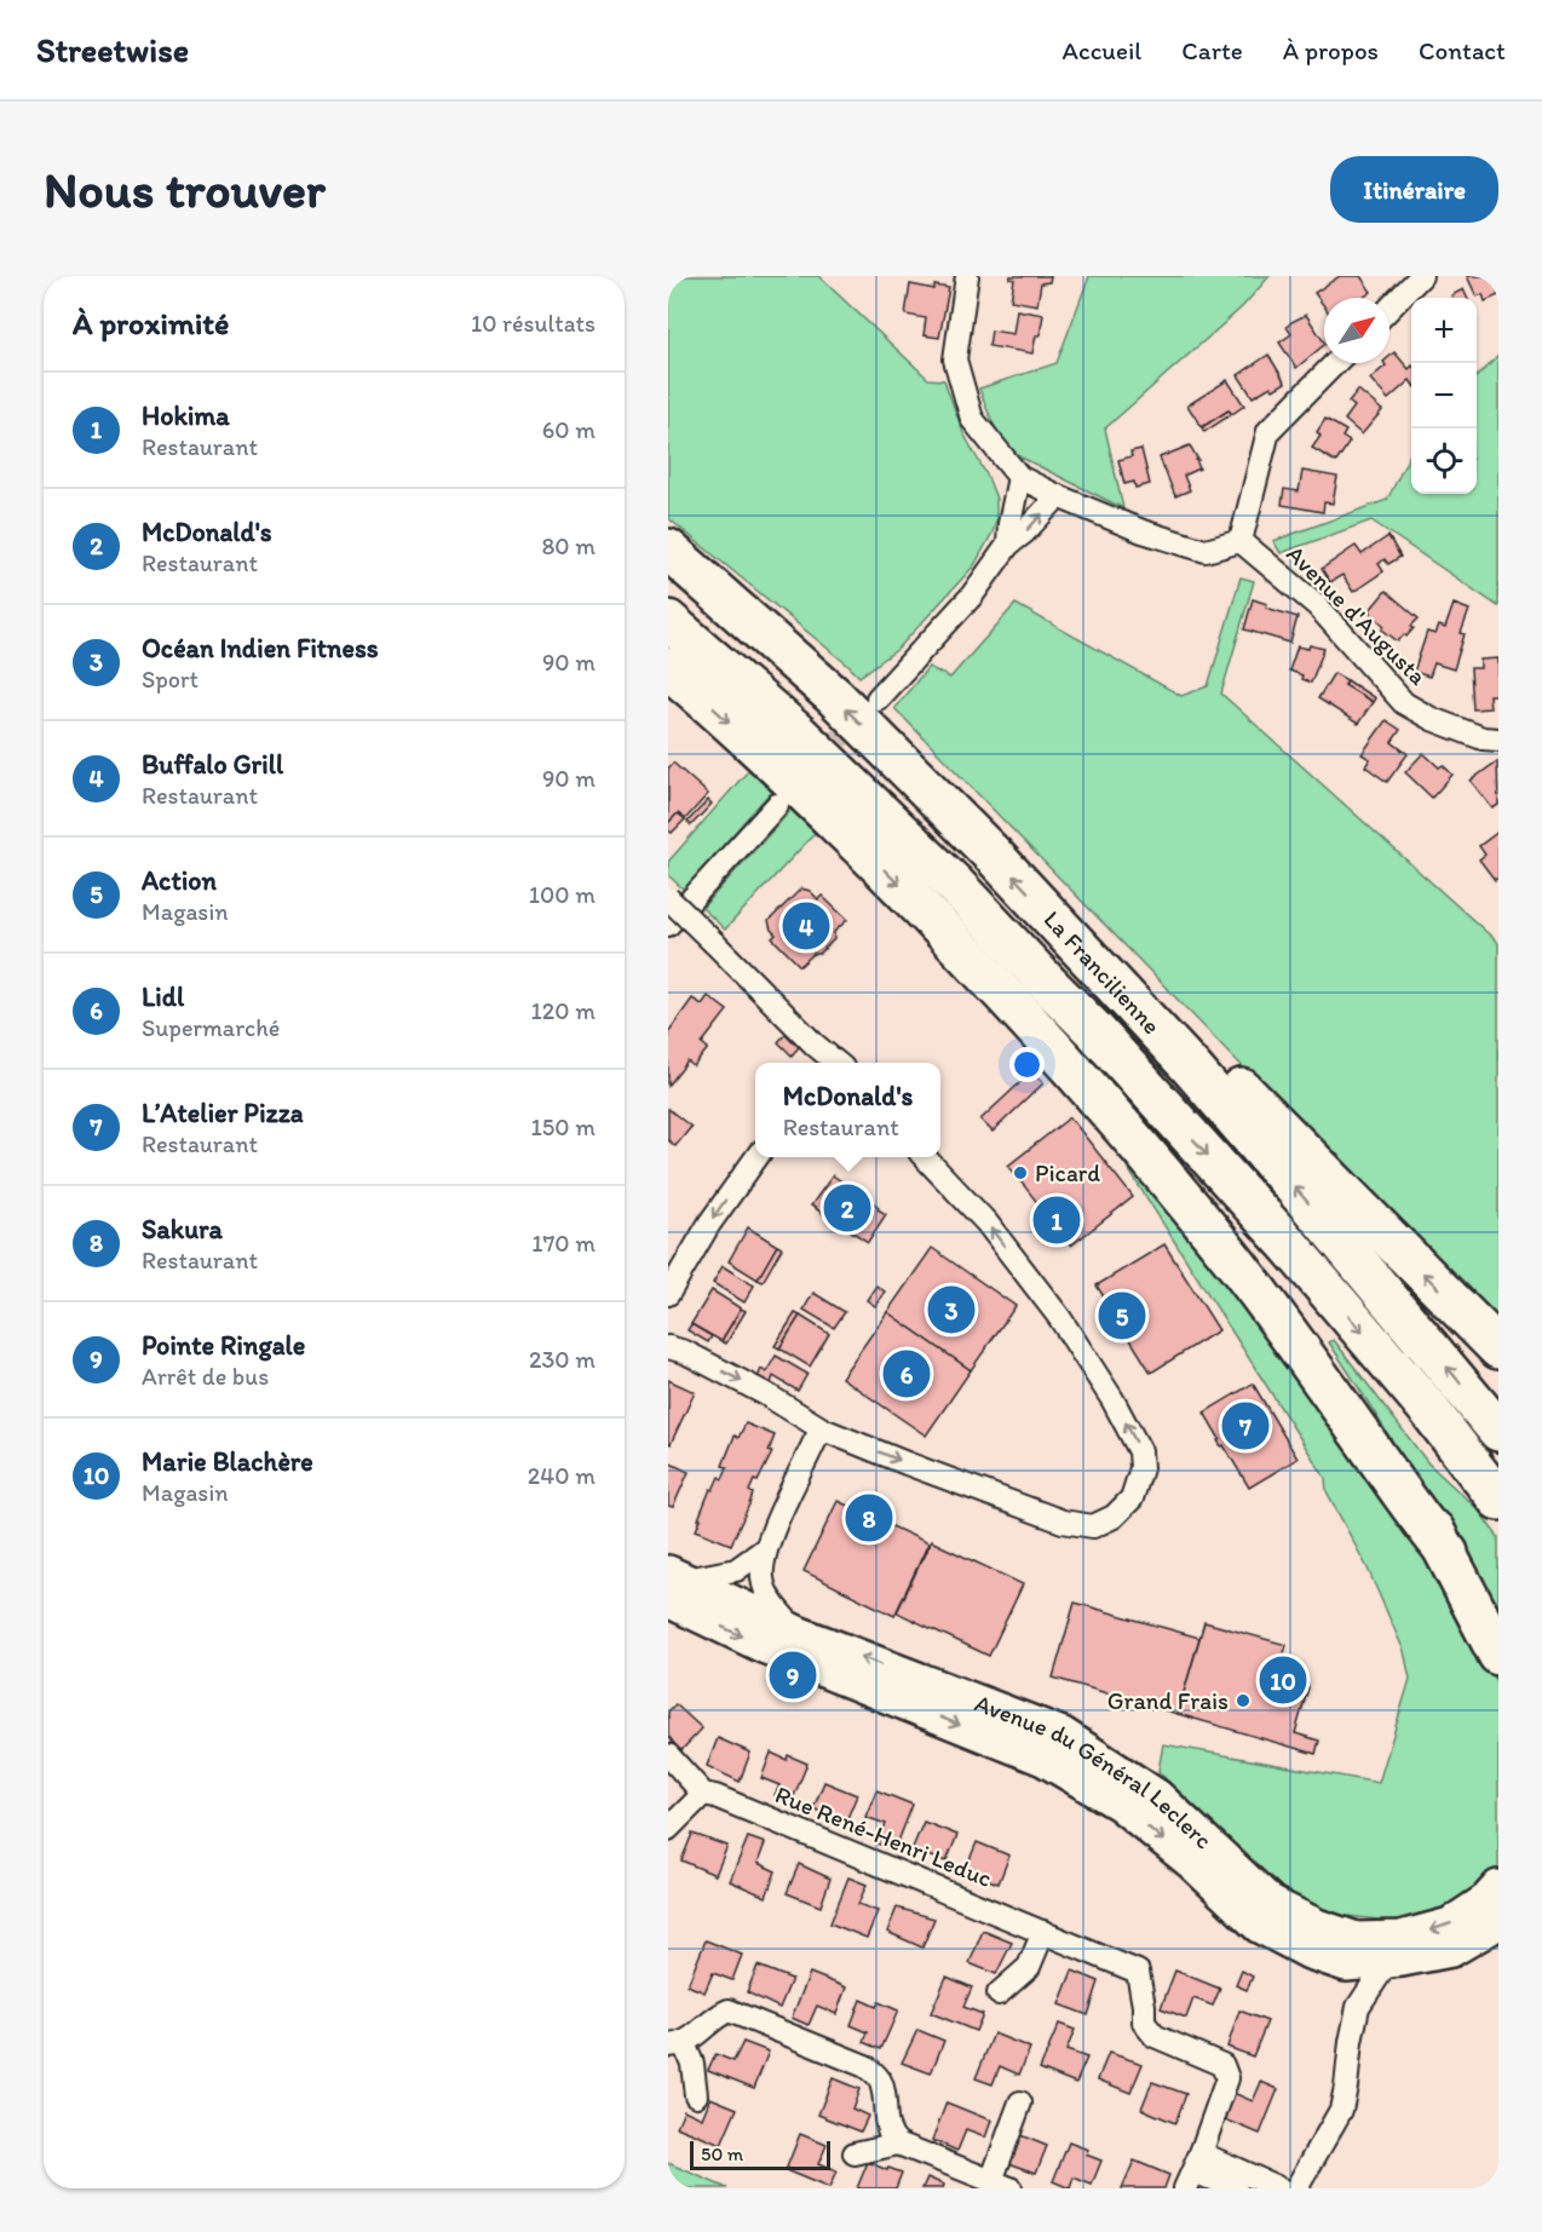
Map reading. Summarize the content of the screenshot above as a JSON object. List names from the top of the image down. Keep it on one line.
{"streets":{"highway":["La Francilienne"],"main road":["Avenue du Général Leclerc"],"street":["Avenue d'Augusta","Rue René-Henri Leduc"]},"places":["Picard","Grand Frais"],"scale_bar":"50 m","north":"top right","page":{"header":"Streetwise","nav":["Accueil","Carte","À propos","Contact"],"buttons":"Itinéraire","title":"Nous trouver","heading":["À proximité","10 résultats"],"map_buttons":["+","−"],"list":[{"mark":"1","name":"Hokima","note":"Restaurant","value":"60 m"},{"mark":"2","name":"McDonald's","note":"Restaurant","value":"80 m"},{"mark":"3","name":"Océan Indien Fitness","note":"Sport","value":"90 m"},{"mark":"4","name":"Buffalo Grill","note":"Restaurant","value":"90 m"},{"mark":"5","name":"Action","note":"Magasin","value":"100 m"},{"mark":"6","name":"Lidl","note":"Supermarché","value":"120 m"},{"mark":"7","name":"L’Atelier Pizza","note":"Restaurant","value":"150 m"},{"mark":"8","name":"Sakura","note":"Restaurant","value":"170 m"},{"mark":"9","name":"Pointe Ringale","note":"Arrêt de bus","value":"230 m"},{"mark":"10","name":"Marie Blachère","note":"Magasin","value":"240 m"}],"pins":["4","2","1","3","5","6","7","8","9","10"],"popup":["McDonald's","Restaurant"],"scale":"50 m"}}
